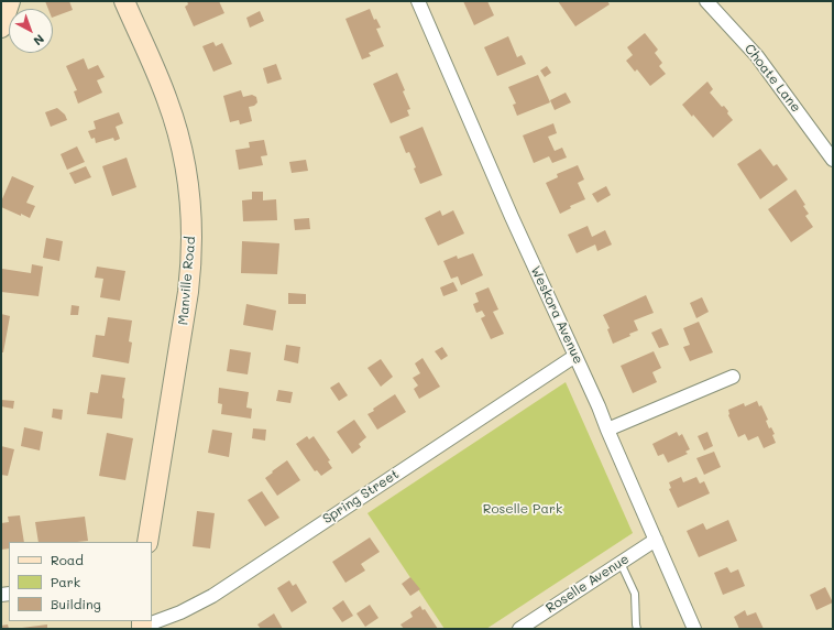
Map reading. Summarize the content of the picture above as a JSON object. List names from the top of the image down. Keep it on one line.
{"streets":{"main road":["Manville Road"],"street":["Choate Lane","Weskora Avenue","Spring Street","Roselle Avenue"]},"crossings":[["Weskora Avenue","Spring Street"],["Weskora Avenue","Roselle Avenue"]],"parks":["Roselle Park"],"legend":["Road","Park","Building"],"north":"bottom right"}
